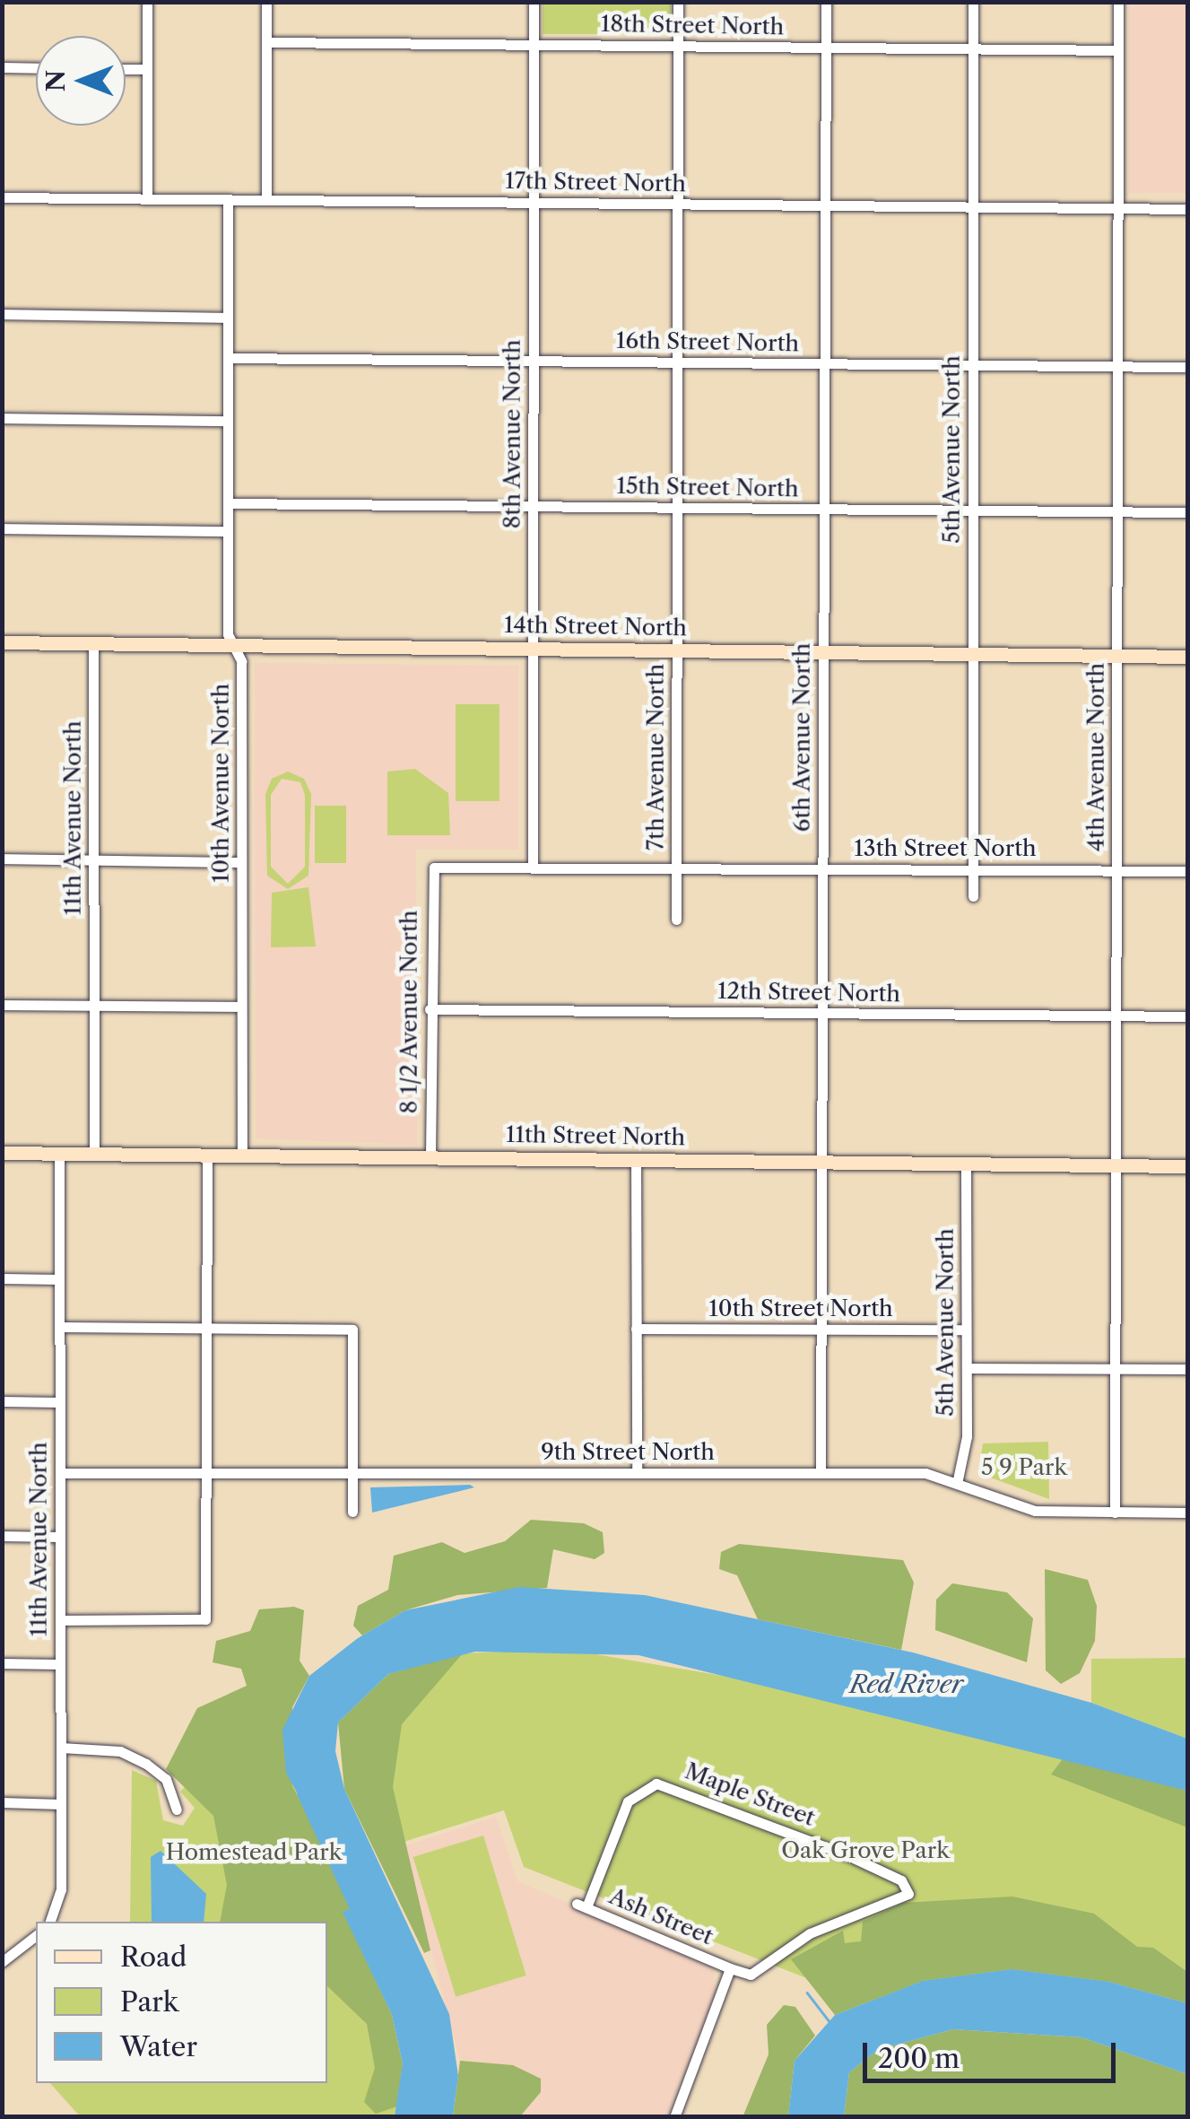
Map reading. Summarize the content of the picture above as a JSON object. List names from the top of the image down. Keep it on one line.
{"streets":{"street":["18th Street North","17th Street North","16th Street North","8th Avenue North","5th Avenue North","15th Street North","14th Street North","6th Avenue North","7th Avenue North","4th Avenue North","10th Avenue North","11th Avenue North","13th Street North","12th Street North","8 1/2 Avenue North","11th Street North","10th Street North","9th Street North","Maple Street","Ash Street"]},"crossings":[["18th Street North","8th Avenue North"],["18th Street North","5th Avenue North"],["18th Street North","6th Avenue North"],["18th Street North","7th Avenue North"],["18th Street North","4th Avenue North"],["17th Street North","8th Avenue North"],["17th Street North","5th Avenue North"],["17th Street North","6th Avenue North"],["17th Street North","7th Avenue North"],["17th Street North","4th Avenue North"],["17th Street North","10th Avenue North"],["16th Street North","8th Avenue North"],["16th Street North","5th Avenue North"],["16th Street North","6th Avenue North"],["16th Street North","7th Avenue North"],["16th Street North","4th Avenue North"],["16th Street North","10th Avenue North"],["8th Avenue North","15th Street North"],["8th Avenue North","14th Street North"],["8th Avenue North","13th Street North"],["5th Avenue North","15th Street North"],["5th Avenue North","14th Street North"],["5th Avenue North","13th Street North"],["5th Avenue North","11th Street North"],["5th Avenue North","10th Street North"],["5th Avenue North","9th Street North"],["15th Street North","6th Avenue North"],["15th Street North","7th Avenue North"],["15th Street North","4th Avenue North"],["15th Street North","10th Avenue North"],["14th Street North","6th Avenue North"],["14th Street North","7th Avenue North"],["14th Street North","4th Avenue North"],["14th Street North","10th Avenue North"],["14th Street North","11th Avenue North"],["6th Avenue North","13th Street North"],["6th Avenue North","12th Street North"],["6th Avenue North","11th Street North"],["6th Avenue North","10th Street North"],["6th Avenue North","9th Street North"],["7th Avenue North","13th Street North"],["4th Avenue North","13th Street North"],["4th Avenue North","12th Street North"],["4th Avenue North","11th Street North"],["4th Avenue North","9th Street North"],["10th Avenue North","11th Street North"],["11th Avenue North","11th Street North"],["11th Avenue North","9th Street North"],["13th Street North","8 1/2 Avenue North"],["12th Street North","8 1/2 Avenue North"],["8 1/2 Avenue North","11th Street North"],["Maple Street","Ash Street"]],"water":["Red River"],"parks":["5 9 Park","Oak Grove Park","Homestead Park"],"legend":["Road","Park","Water"],"scale_bar":"200 m","north":"left"}
